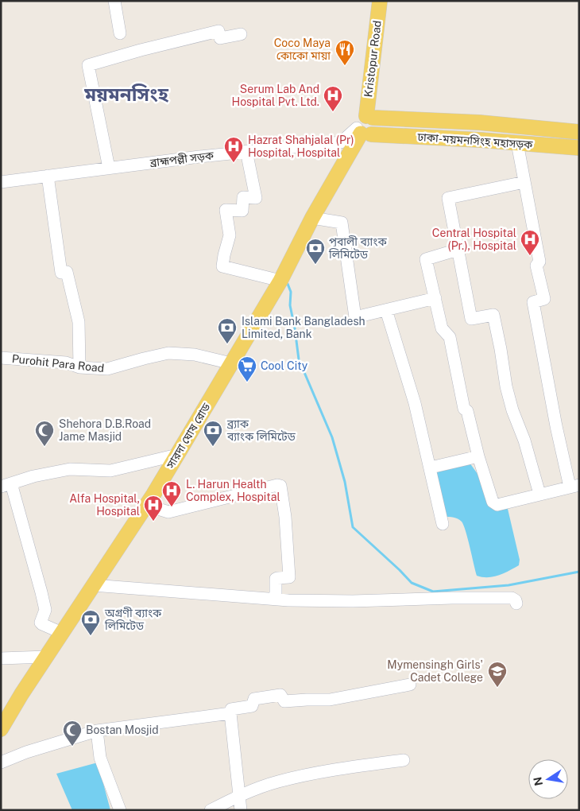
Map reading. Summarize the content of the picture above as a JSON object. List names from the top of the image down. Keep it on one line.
{"streets":{"main road":["Kristopur Road","ঢাকা-ময়মনসিংহ মহাসড়ক","সারদা ঘোষ রোড"],"street":["ব্রাহ্মপল্লী সড়ক","Purohit Para Road"]},"crossings":[["Kristopur Road","ঢাকা-ময়মনসিংহ মহাসড়ক"],["Kristopur Road","সারদা ঘোষ রোড"],["ঢাকা-ময়মনসিংহ মহাসড়ক","ব্রাহ্মপল্লী সড়ক"],["ঢাকা-ময়মনসিংহ মহাসড়ক","সারদা ঘোষ রোড"],["ব্রাহ্মপল্লী সড়ক","সারদা ঘোষ রোড"],["Purohit Para Road","সারদা ঘোষ রোড"]],"districts":["ময়মনসিংহ"],"places":{"restaurant":["Coco Maya কোকো মায়া"],"hospital":["Serum Lab And Hospital Pvt. Ltd.","Hazrat Shahjalal (Pr) Hospital, Hospital","Central Hospital (Pr.), Hospital","L. Harun Health Complex, Hospital","Alfa Hospital, Hospital"],"bank":["পূবালী ব্যাংক লিমিটেড","Islami Bank Bangladesh Limited, Bank","ব্র্যাক ব্যাংক লিমিটেড","অগ্রণী ব্যাংক লিমিটেড"],"supermarket":["Cool City"],"mosque":["Shehora D.B.Road Jame Masjid","Bostan Mosjid"],"school or university":["Mymensingh Girls' Cadet College"]},"north":"left"}
